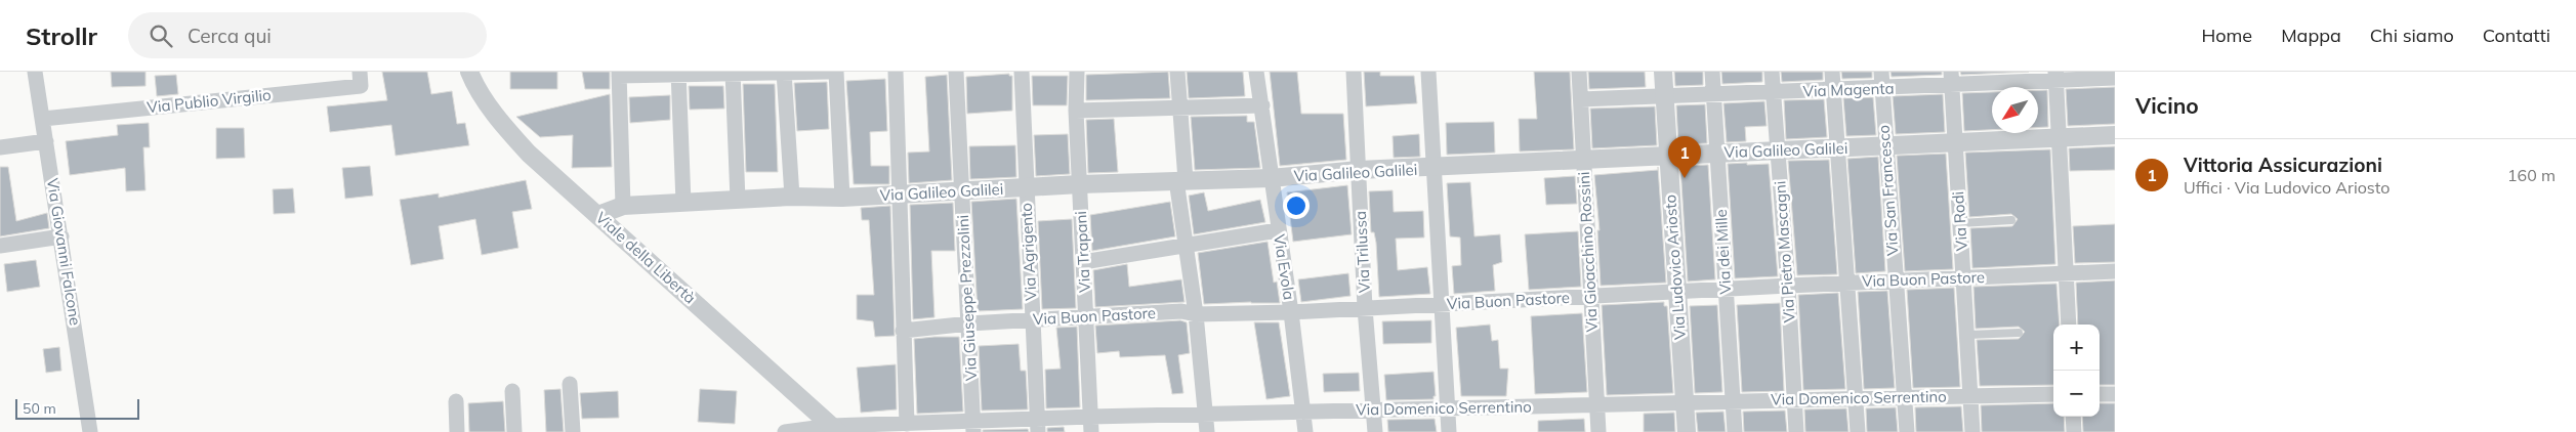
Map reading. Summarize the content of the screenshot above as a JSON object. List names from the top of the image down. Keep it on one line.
{"streets":{"street":["Via Magenta","Via Publio Virgilio","Via Galileo Galilei","Via San Francesco","Via Rodi","Via Giovanni Falcone","Via Agrigento","Via Trapani","Via Trilussa","Via Gioacchino Rossini","Via dei Mille","Via Pietro Mascagni","Viale della Libertà","Via Evola","Via Ludovico Ariosto","Via Buon Pastore","Via Giuseppe Prezzolini","Via Domenico Serrentino"]},"crossings":[["Via Magenta","Via San Francesco"],["Via Magenta","Via Rodi"],["Via Magenta","Via Gioacchino Rossini"],["Via Magenta","Via dei Mille"],["Via Magenta","Via Pietro Mascagni"],["Via Magenta","Via Ludovico Ariosto"],["Via Publio Virgilio","Via Giovanni Falcone"],["Via Galileo Galilei","Via San Francesco"],["Via Galileo Galilei","Via Rodi"],["Via Galileo Galilei","Via Agrigento"],["Via Galileo Galilei","Via Trapani"],["Via Galileo Galilei","Via Trilussa"],["Via Galileo Galilei","Via Gioacchino Rossini"],["Via Galileo Galilei","Via dei Mille"],["Via Galileo Galilei","Via Pietro Mascagni"],["Via Galileo Galilei","Viale della Libertà"],["Via Galileo Galilei","Via Evola"],["Via Galileo Galilei","Via Ludovico Ariosto"],["Via Galileo Galilei","Via Giuseppe Prezzolini"],["Via San Francesco","Via Buon Pastore"],["Via San Francesco","Via Domenico Serrentino"],["Via Rodi","Via Buon Pastore"],["Via Rodi","Via Domenico Serrentino"],["Via Agrigento","Via Buon Pastore"],["Via Agrigento","Via Domenico Serrentino"],["Via Trapani","Via Buon Pastore"],["Via Trapani","Via Domenico Serrentino"],["Via Trilussa","Via Buon Pastore"],["Via Trilussa","Via Domenico Serrentino"],["Via Gioacchino Rossini","Via Buon Pastore"],["Via Gioacchino Rossini","Via Domenico Serrentino"],["Via dei Mille","Via Buon Pastore"],["Via dei Mille","Via Domenico Serrentino"],["Via Pietro Mascagni","Via Buon Pastore"],["Via Pietro Mascagni","Via Domenico Serrentino"],["Viale della Libertà","Via Domenico Serrentino"],["Via Evola","Via Buon Pastore"],["Via Evola","Via Domenico Serrentino"],["Via Ludovico Ariosto","Via Buon Pastore"],["Via Ludovico Ariosto","Via Domenico Serrentino"],["Via Buon Pastore","Via Giuseppe Prezzolini"],["Via Giuseppe Prezzolini","Via Domenico Serrentino"]],"scale_bar":"50 m","north":"bottom left","page":{"header":"Strollr","search":"Cerca qui","nav":["Home","Mappa","Chi siamo","Contatti"],"heading":"Vicino","pins":"1","list":[{"mark":"1","name":"Vittoria Assicurazioni","note":"Uffici · Via Ludovico Ariosto","value":"160 m"}],"map_buttons":["+","−"],"scale":"50 m"}}
